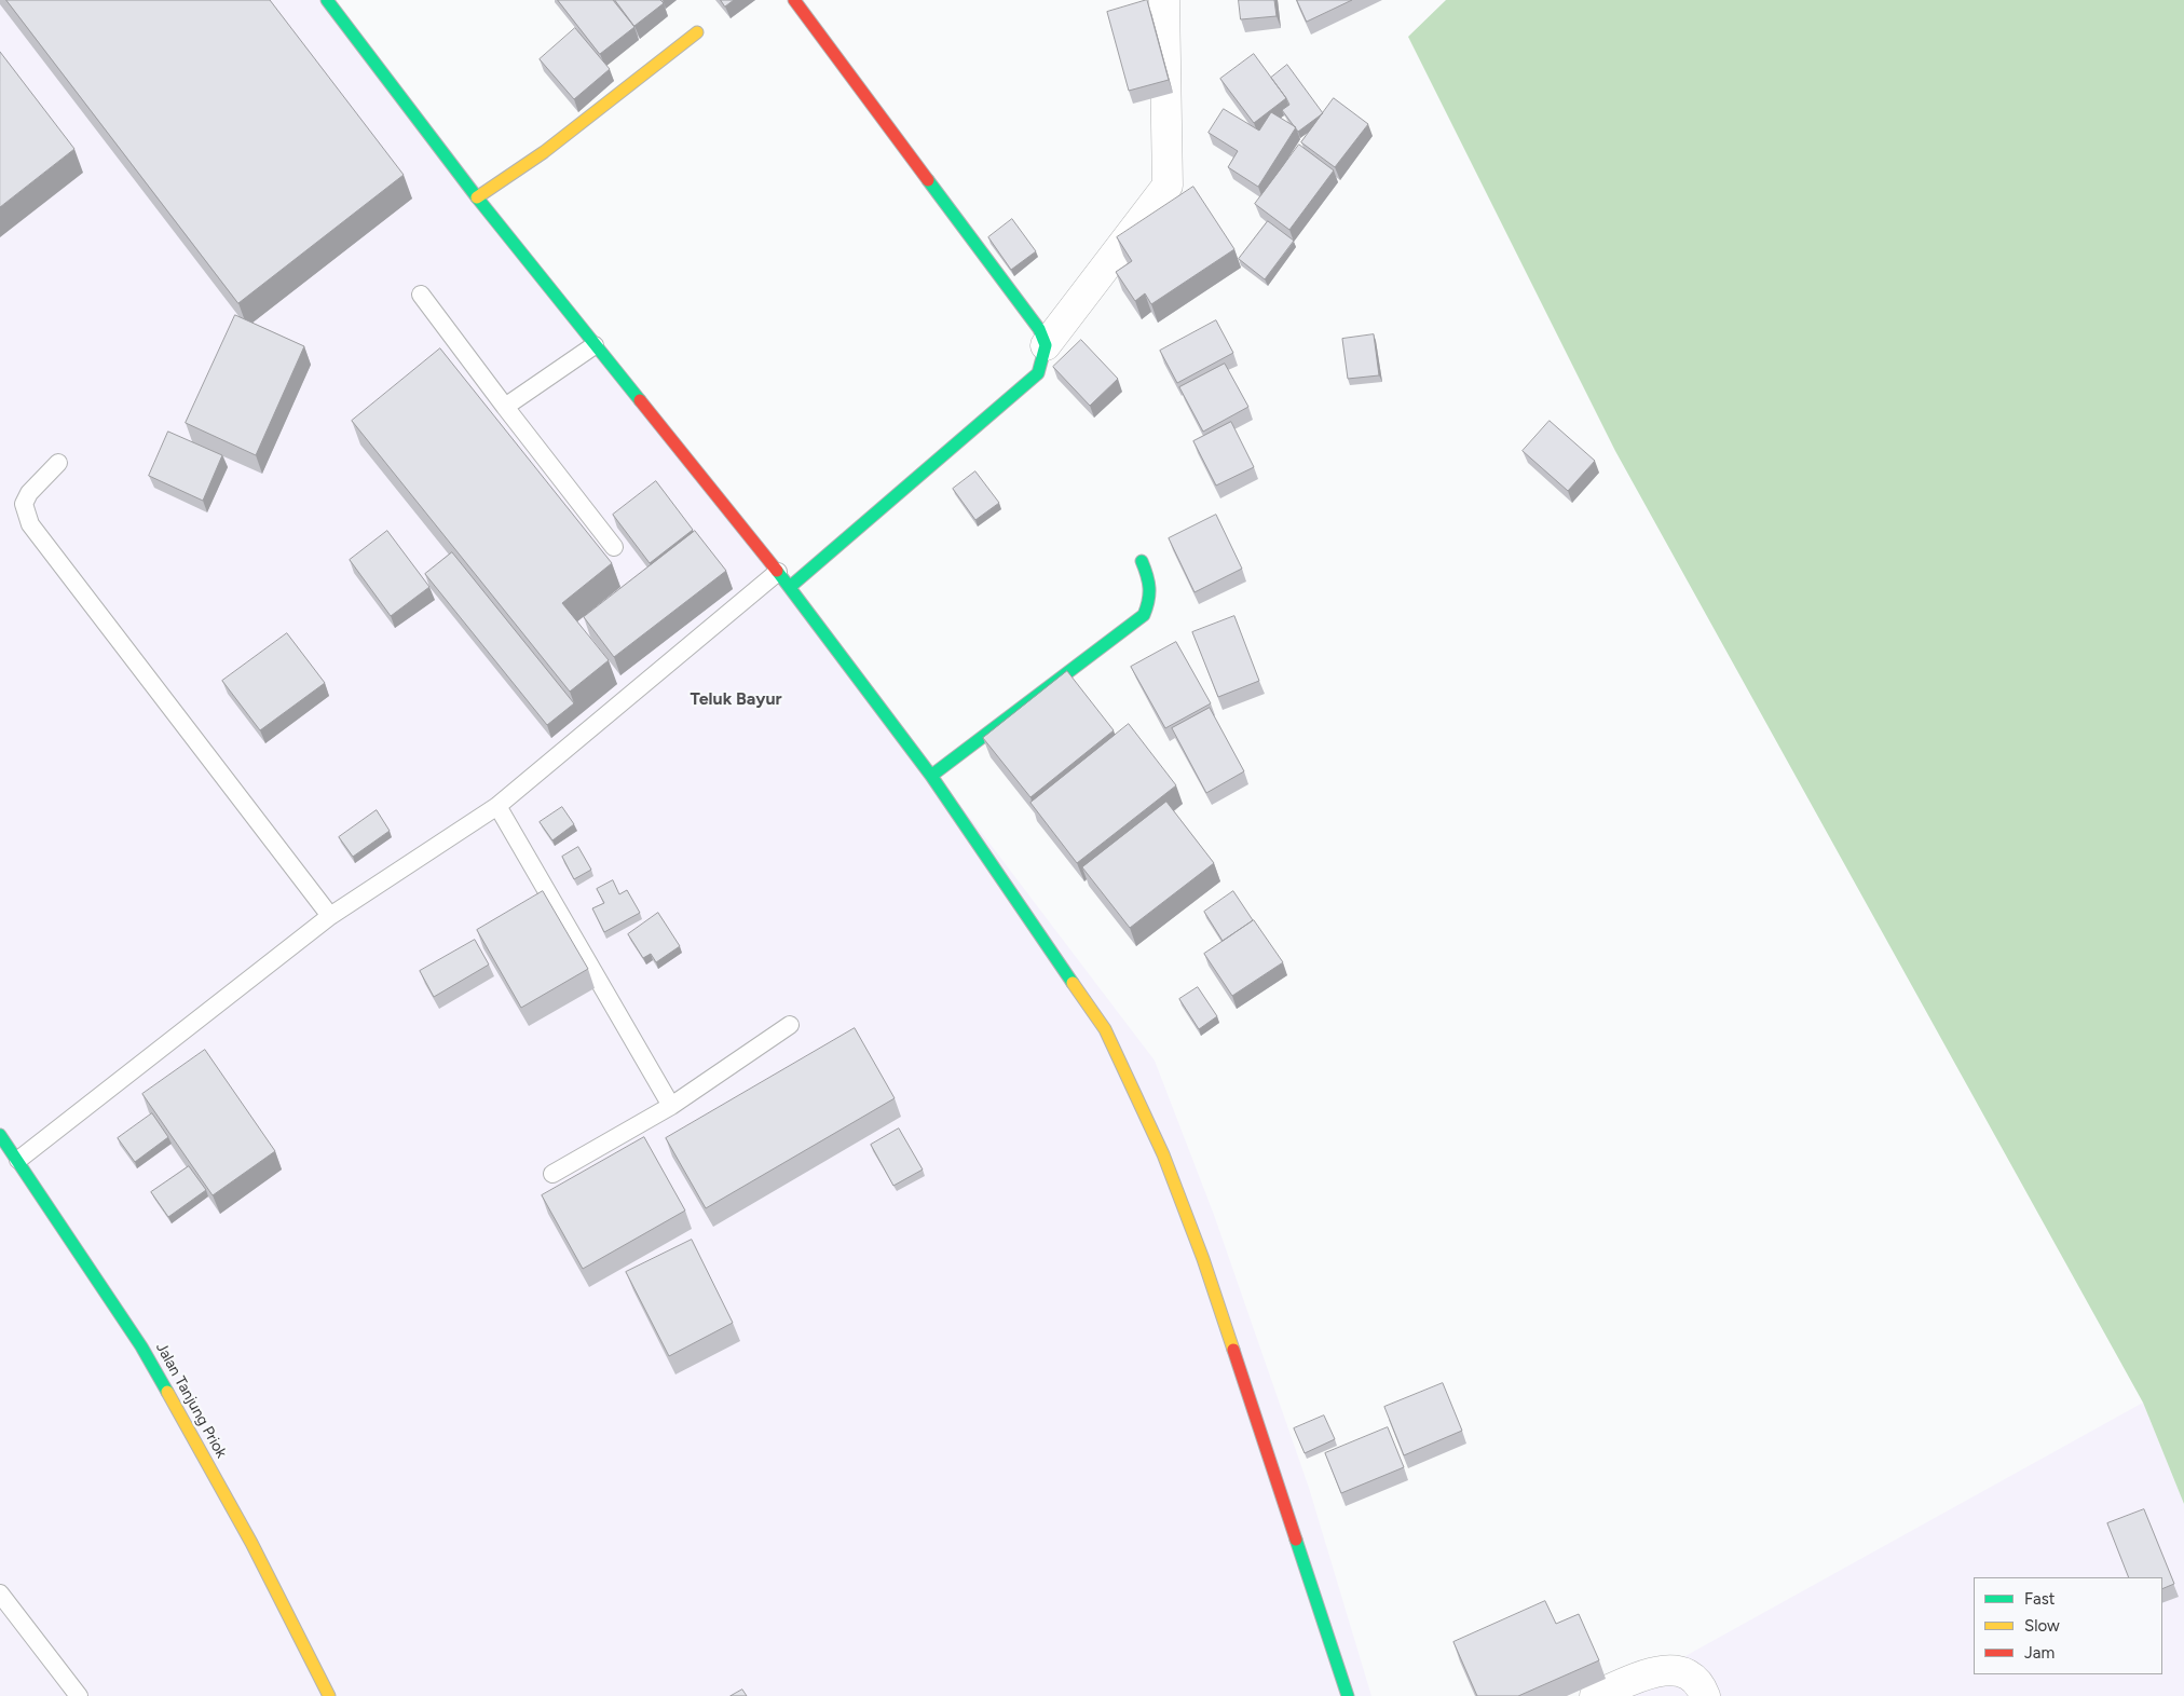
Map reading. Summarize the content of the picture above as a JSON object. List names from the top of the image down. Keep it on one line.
{"streets":{"street":["Jalan Tanjung Priok"]},"districts":["Teluk Bayur"],"legend":["Fast","Slow","Jam"]}
